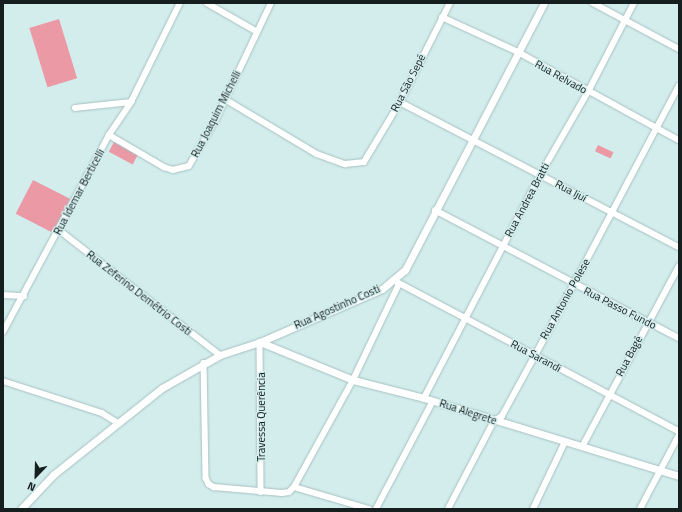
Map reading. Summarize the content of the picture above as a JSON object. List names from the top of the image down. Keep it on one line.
{"streets":{"street":["Rua Relvado","Rua São Sepé","Rua Joaquim Michelli","Rua Ijuí","Rua Idemar Berticelli","Rua Andrea Bratti","Rua Zeferino Demétrio Costi","Rua Antonio Polese","Rua Agostinho Costi","Rua Passo Fundo","Rua Sarandi","Rua Bagé","Rua Alegrete","Travessa Querência"]},"crossings":[["Rua Relvado","Rua São Sepé"],["Rua Relvado","Rua Andrea Bratti"],["Rua Relvado","Rua Antonio Polese"],["Rua Relvado","Rua Agostinho Costi"],["Rua São Sepé","Rua Joaquim Michelli"],["Rua São Sepé","Rua Ijuí"],["Rua Joaquim Michelli","Rua Idemar Berticelli"],["Rua Ijuí","Rua Andrea Bratti"],["Rua Ijuí","Rua Antonio Polese"],["Rua Ijuí","Rua Agostinho Costi"],["Rua Idemar Berticelli","Rua Zeferino Demétrio Costi"],["Rua Andrea Bratti","Rua Passo Fundo"],["Rua Andrea Bratti","Rua Sarandi"],["Rua Andrea Bratti","Rua Alegrete"],["Rua Zeferino Demétrio Costi","Rua Agostinho Costi"],["Rua Antonio Polese","Rua Passo Fundo"],["Rua Antonio Polese","Rua Sarandi"],["Rua Antonio Polese","Rua Alegrete"],["Rua Agostinho Costi","Rua Passo Fundo"],["Rua Agostinho Costi","Rua Sarandi"],["Rua Agostinho Costi","Rua Alegrete"],["Rua Agostinho Costi","Travessa Querência"],["Rua Passo Fundo","Rua Bagé"],["Rua Sarandi","Rua Bagé"],["Rua Bagé","Rua Alegrete"],["Rua Alegrete","Travessa Querência"]],"north":"bottom left"}
